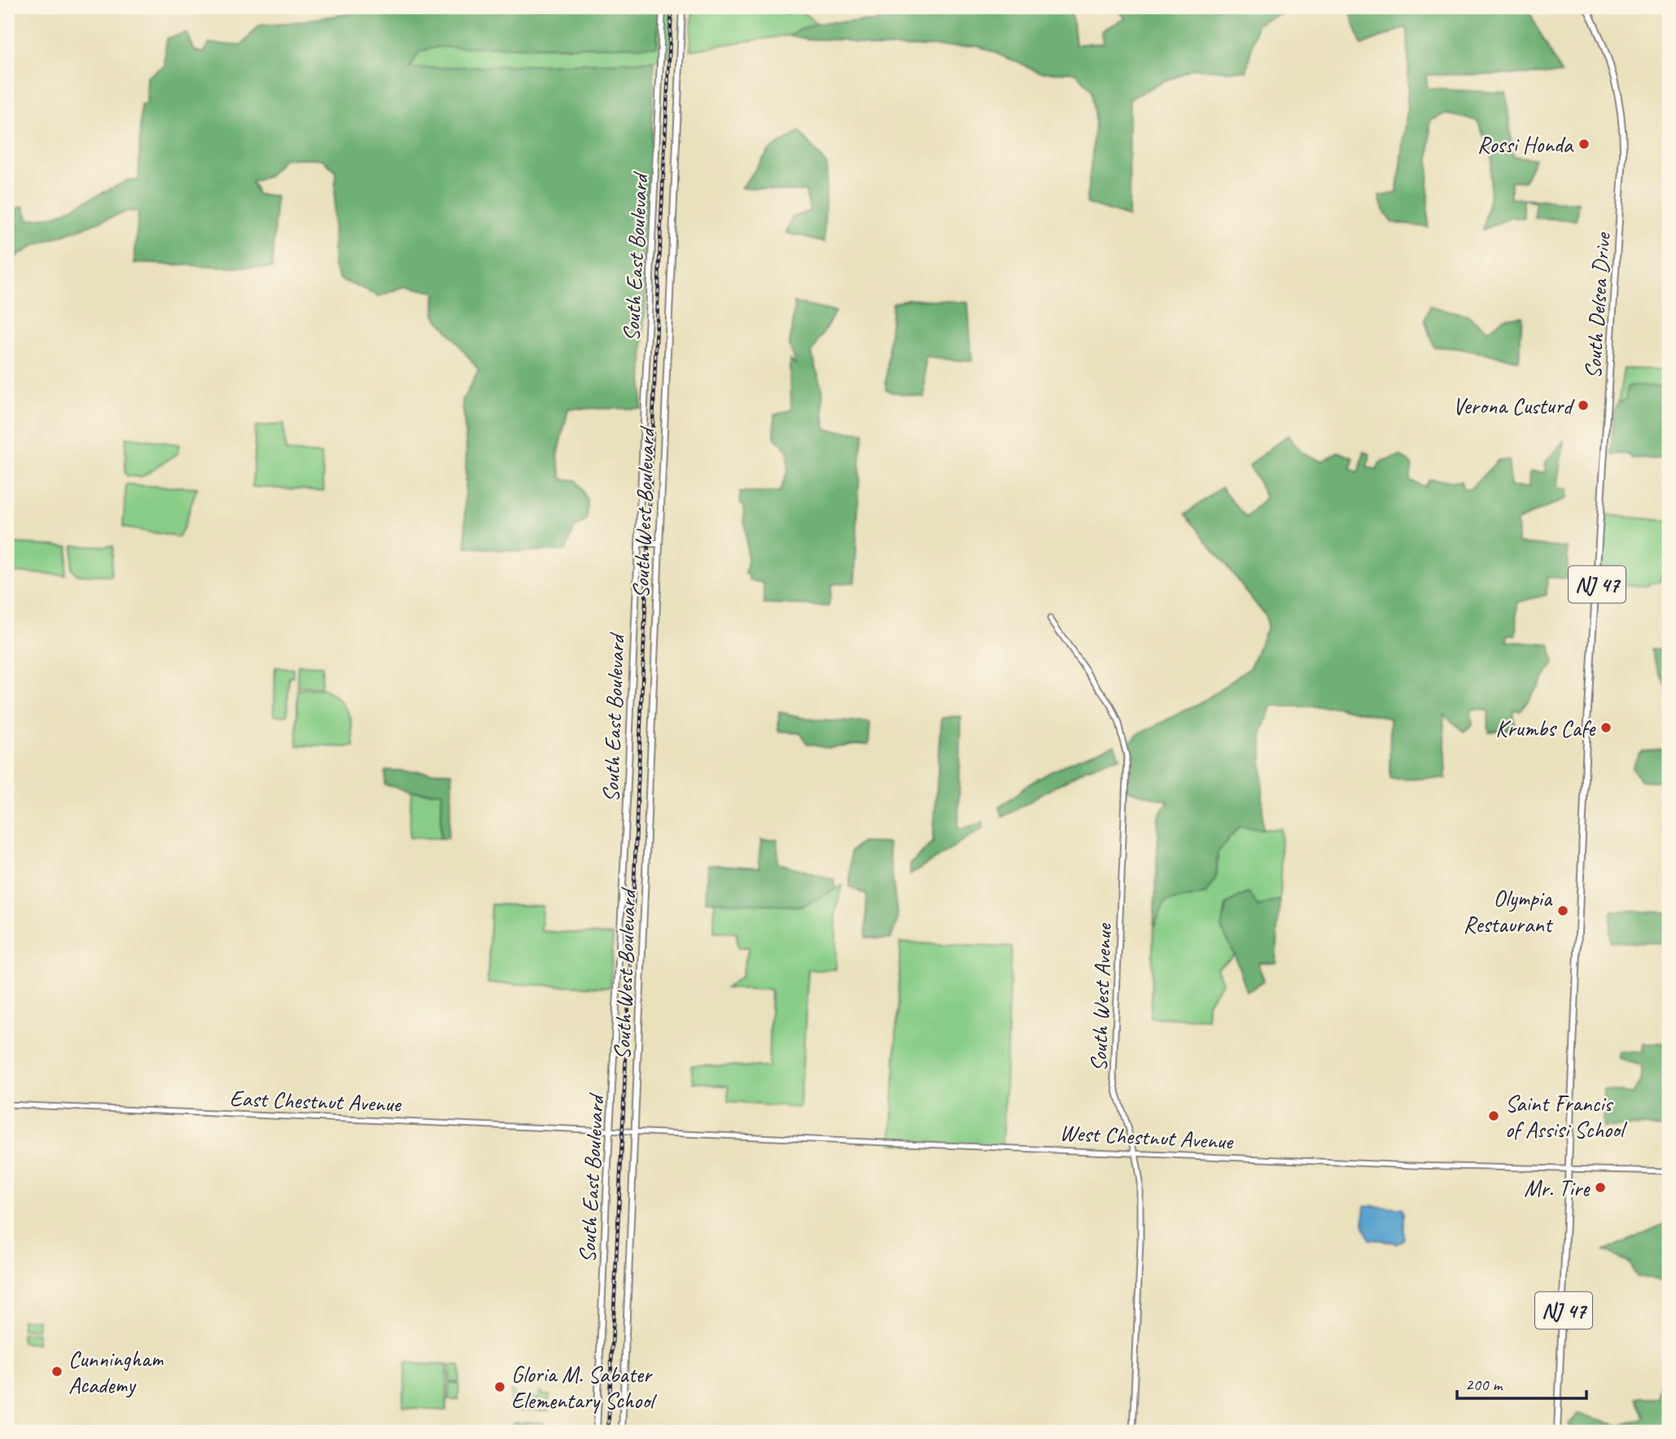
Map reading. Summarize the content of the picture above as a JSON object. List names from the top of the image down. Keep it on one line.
{"streets":{"main road":["South East Boulevard","South Delsea Drive","South West Boulevard","NJ 47"],"street":["South West Avenue","East Chestnut Avenue","West Chestnut Avenue"]},"crossings":[["South East Boulevard","East Chestnut Avenue"],["South Delsea Drive","West Chestnut Avenue"],["South West Boulevard","West Chestnut Avenue"],["South West Avenue","West Chestnut Avenue"],["East Chestnut Avenue","West Chestnut Avenue"]],"places":["Rossi Honda","Verona Custurd","Krumbs Cafe","Olympia Restaurant","Saint Francis of Assisi School","Mr. Tire","Cunningham Academy","Gloria M. Sabater Elementary School"],"scale_bar":"200 m"}
